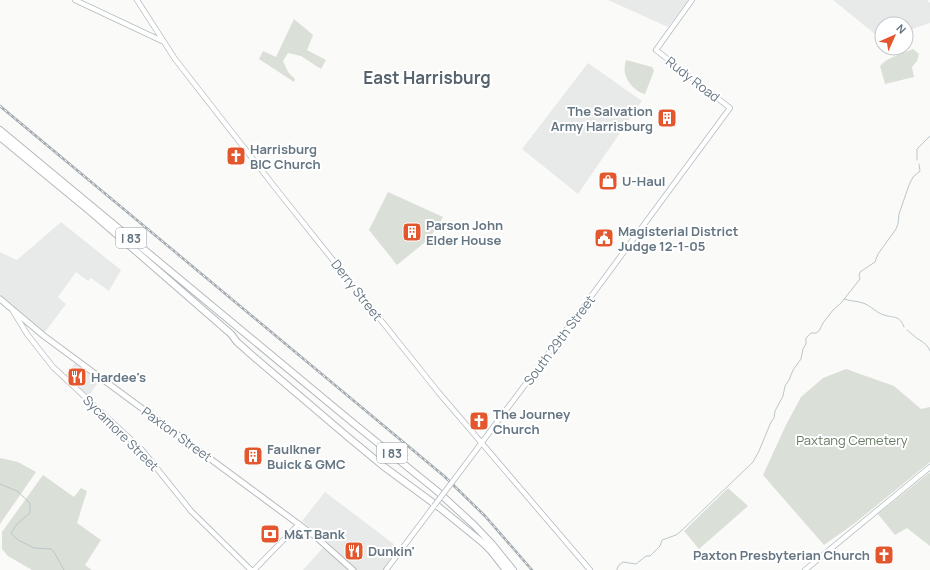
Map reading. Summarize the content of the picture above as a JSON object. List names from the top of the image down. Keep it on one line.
{"streets":{"highway":["I 83"],"main road":["Paxton Street"],"street":["Rudy Road","Derry Street","South 29th Street","Sycamore Street"]},"crossings":[["Rudy Road","South 29th Street"],["Derry Street","South 29th Street"],["Sycamore Street","Paxton Street"]],"districts":["East Harrisburg"],"parks":["Paxtang Cemetery"],"places":{"building":["The Salvation Army Harrisburg","Parson John Elder House","Faulkner Buick & GMC"],"church":["Harrisburg BIC Church","The Journey Church","Paxton Presbyterian Church"],"shop":["U-Haul"],"public building":["Magisterial District Judge 12-1-05"],"restaurant":["Hardee's","Dunkin'"],"bank":["M&T Bank"]},"north":"top right"}
